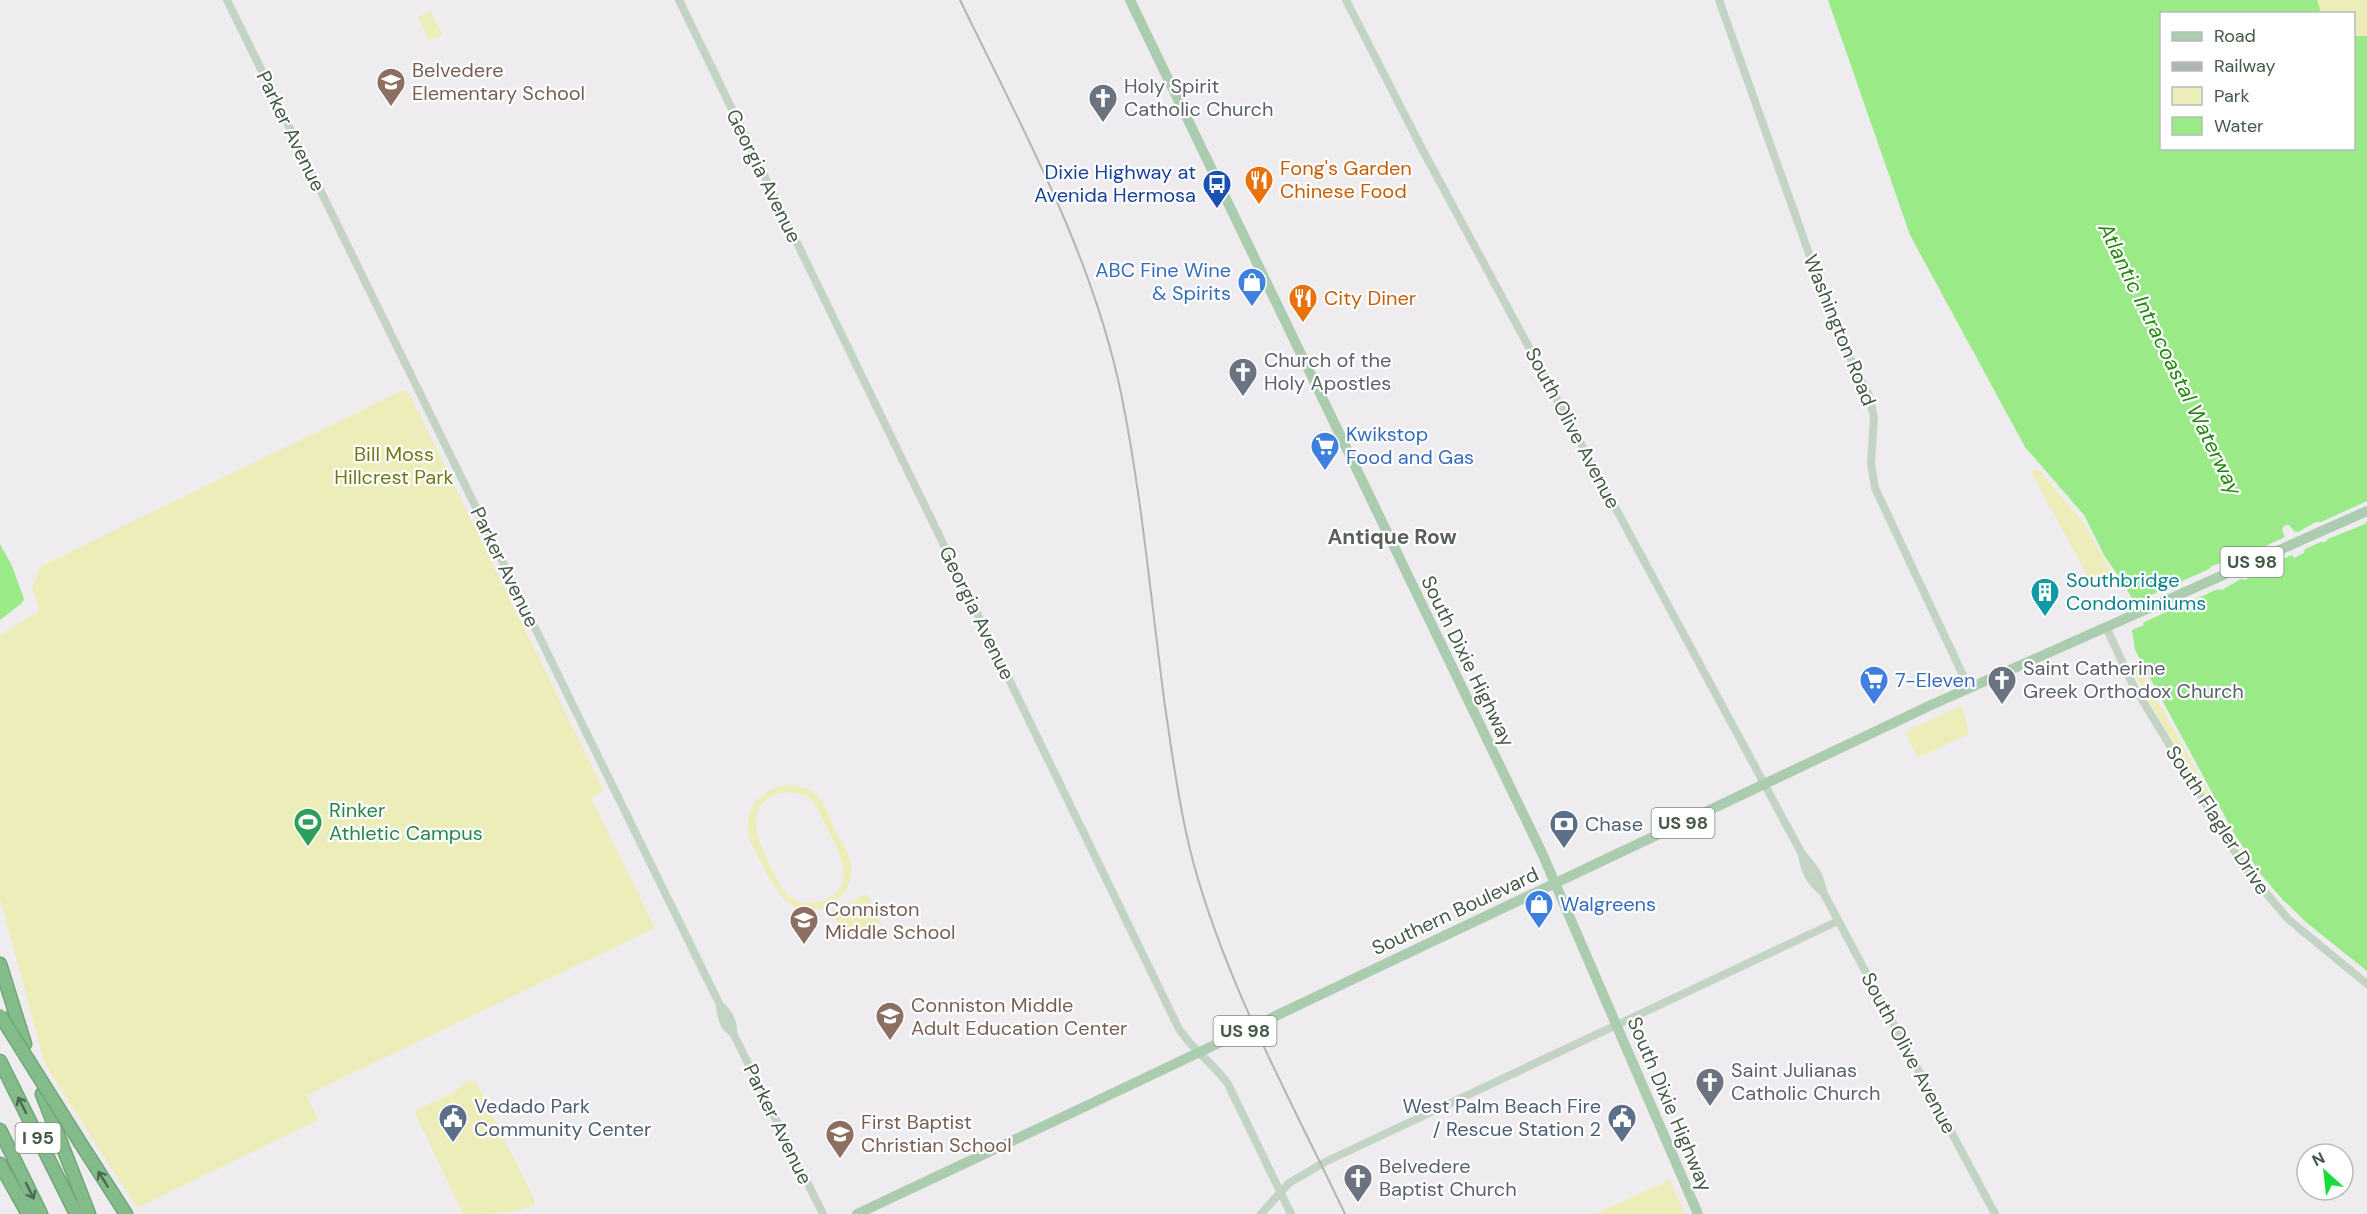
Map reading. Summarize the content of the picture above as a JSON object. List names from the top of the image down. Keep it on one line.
{"streets":{"highway":["I 95"],"main road":["US 98","South Dixie Highway","Southern Boulevard"],"street":["Parker Avenue","Georgia Avenue","Washington Road","South Olive Avenue","South Flagler Drive"]},"crossings":[["Washington Road","Southern Boulevard"],["South Olive Avenue","Southern Boulevard"],["South Dixie Highway","Southern Boulevard"],["South Flagler Drive","Southern Boulevard"]],"districts":["Antique Row"],"water":["Atlantic Intracoastal Waterway"],"parks":["Bill Moss Hillcrest Park"],"places":{"school or university":["Belvedere Elementary School","Conniston Middle School","Conniston Middle Adult Education Center","First Baptist Christian School"],"church":["Holy Spirit Catholic Church","Church of the Holy Apostles","Saint Catherine Greek Orthodox Church","Saint Julianas Catholic Church","Belvedere Baptist Church"],"restaurant":["Fong's Garden Chinese Food","City Diner"],"bus stop":["Dixie Highway at Avenida Hermosa"],"shop":["ABC Fine Wine & Spirits","Walgreens"],"supermarket":["Kwikstop Food and Gas","7-Eleven"],"building":["Southbridge Condominiums"],"sports":["Rinker Athletic Campus"],"bank":["Chase"],"public building":["Vedado Park Community Center","West Palm Beach Fire / Rescue Station 2"]},"legend":["Road","Railway","Park","Water"],"north":"top left"}
